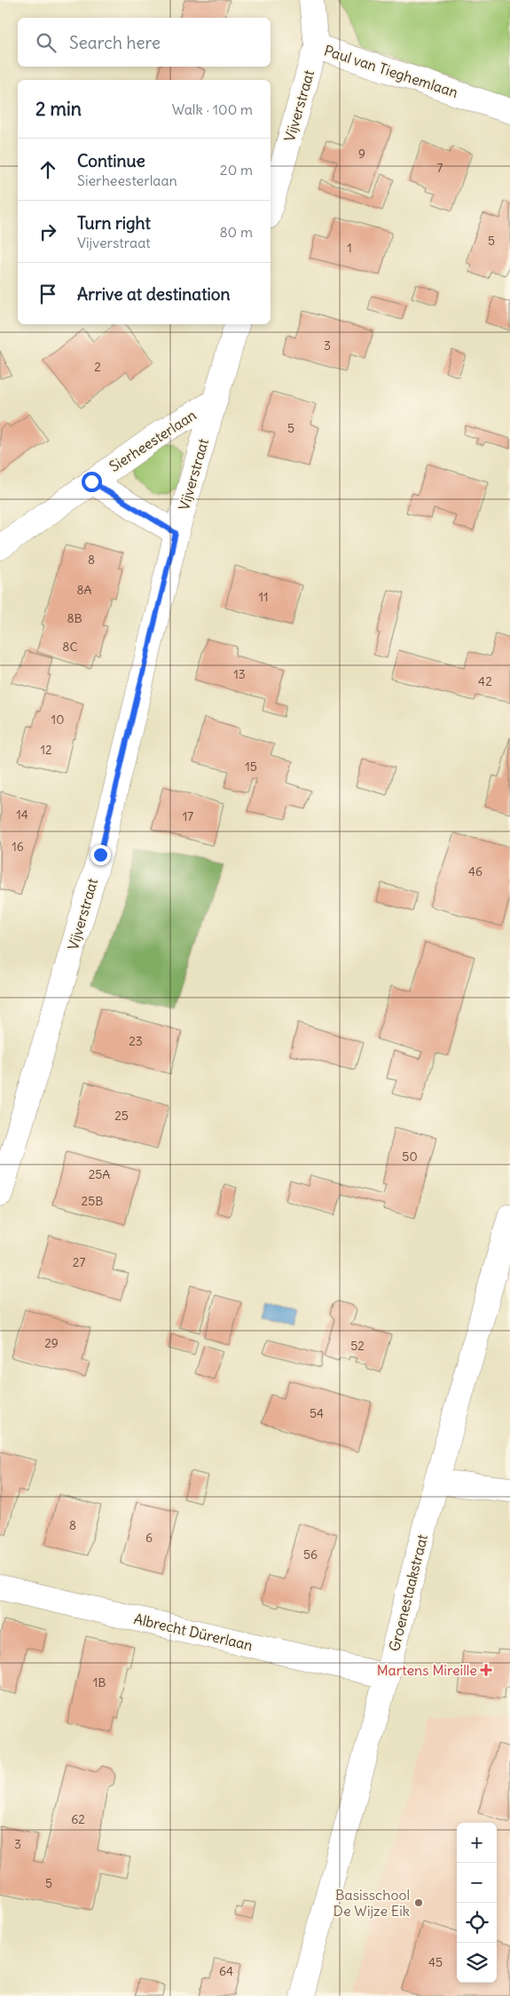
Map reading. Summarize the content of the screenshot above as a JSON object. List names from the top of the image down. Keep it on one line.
{"streets":{"street":["Paul van Tieghemlaan","Vijverstraat","Sierheesterlaan","Groenestaakstraat","Albrecht Dürerlaan"]},"crossings":[["Paul van Tieghemlaan","Vijverstraat"],["Vijverstraat","Sierheesterlaan"],["Groenestaakstraat","Albrecht Dürerlaan"]],"places":{"health":["Martens Mireille"],"other":["Basisschool De Wijze Eik"]},"house_numbers":["9","7","5","1","3","2","5","8","8A","11","8B","8C","13","42","10","12","15","14","17","16","46","23","25","50","25A","25B","27","29","52","54","8","6","56","1B","62","3","5","45","64"],"page":{"search":"Search here","heading":["2 min","Walk · 100 m"],"list":[["Continue","Sierheesterlaan","20 m"],["Turn right","Vijverstraat","80 m"],"Arrive at destination"],"map_buttons":["+","−"]}}
